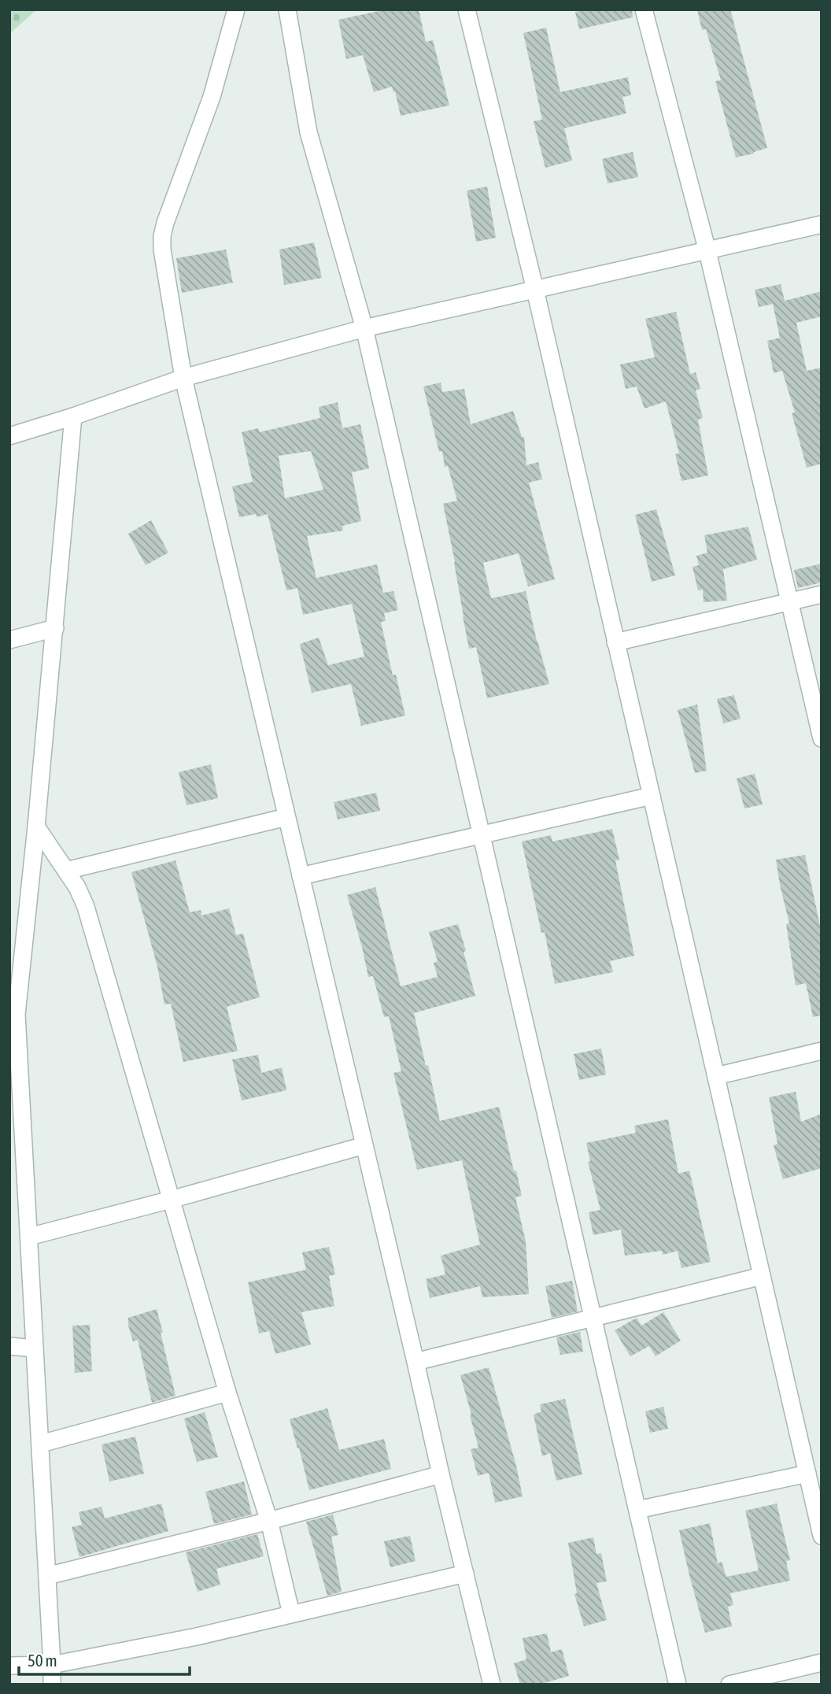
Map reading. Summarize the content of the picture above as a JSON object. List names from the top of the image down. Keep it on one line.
{"scale_bar":"50 m"}
